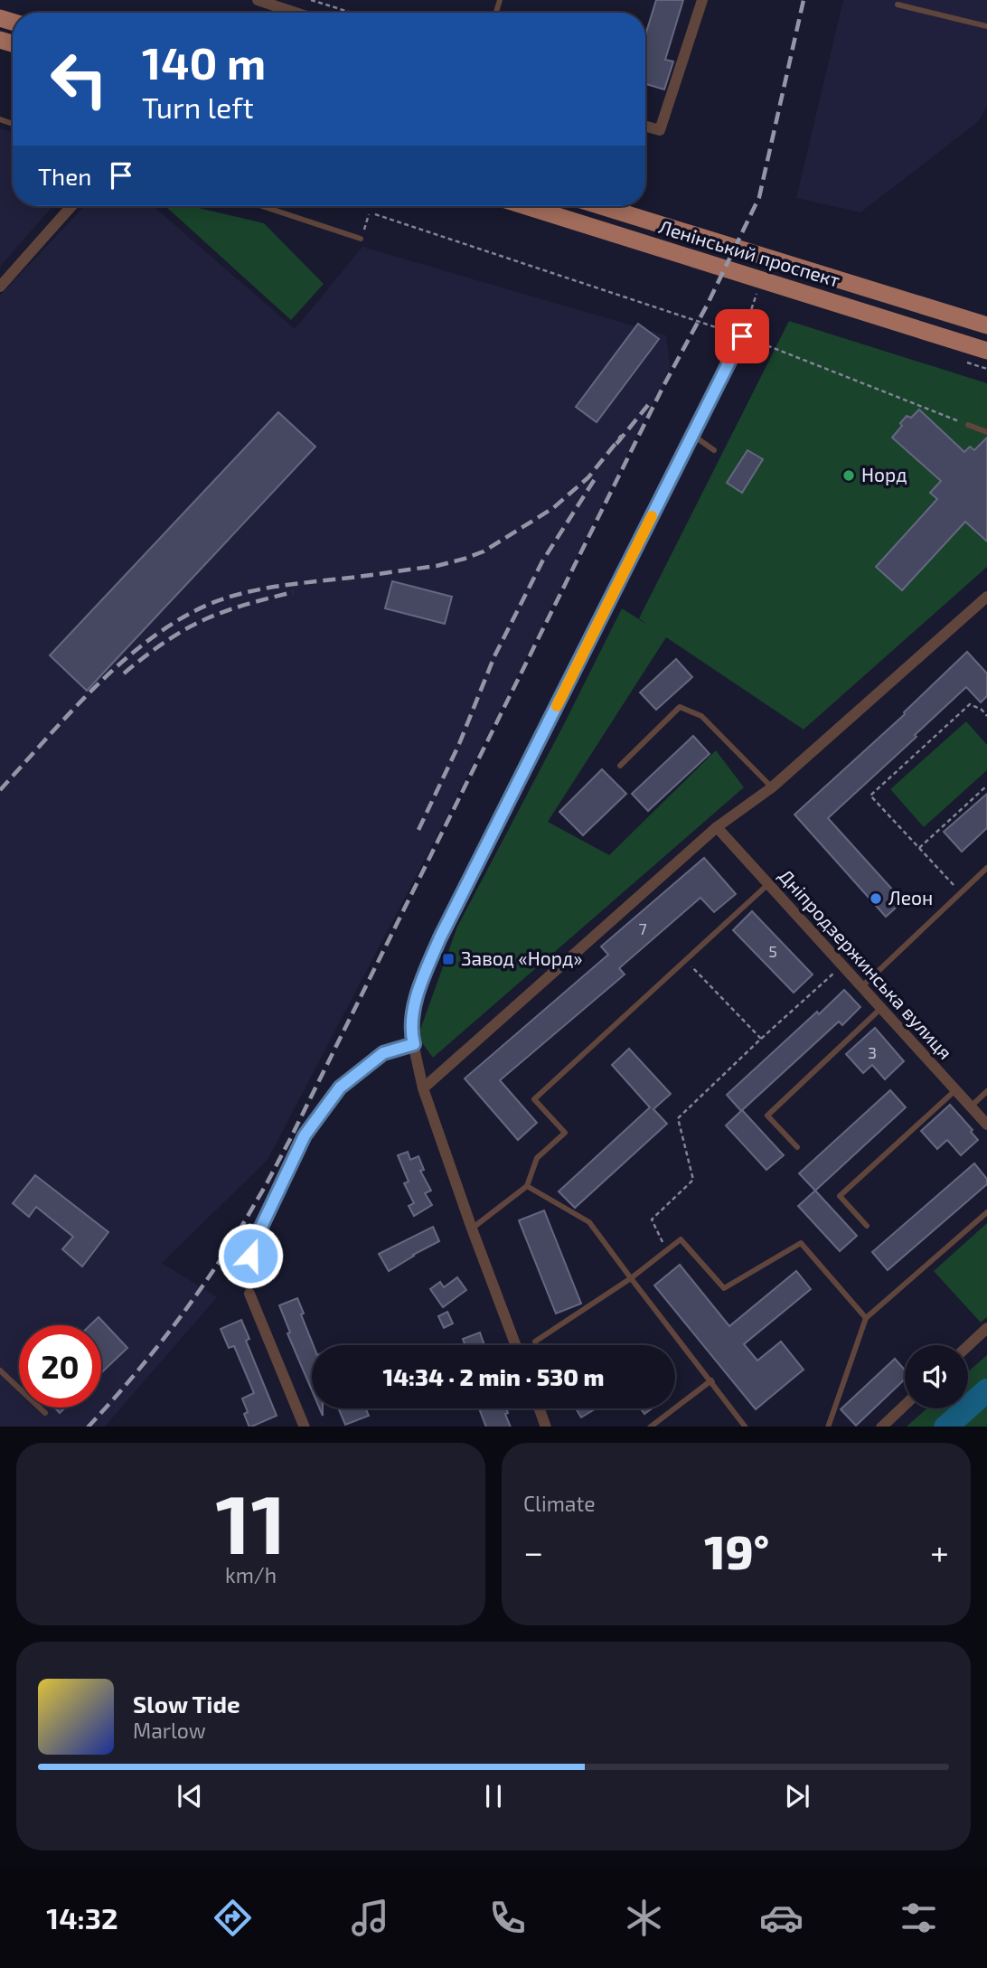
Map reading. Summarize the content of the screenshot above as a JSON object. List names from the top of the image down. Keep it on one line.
{"streets":{"main road":["Ленінський проспект"],"street":["Дніпродзержинська вулиця"]},"places":{"other":["Норд","Леон"],"transit":["Завод «Норд»"]},"house_numbers":["7","5","3"],"page":{"turn":["140 m","Turn left"],"then":"Then","limit":"20","trip":"14:34 · 2 min · 530 m","tile":[["11","km/h"],"Climate"],"heat":["−","19°","+"],"song":["Slow Tide","Marlow"],"tabs":"14:32"}}
